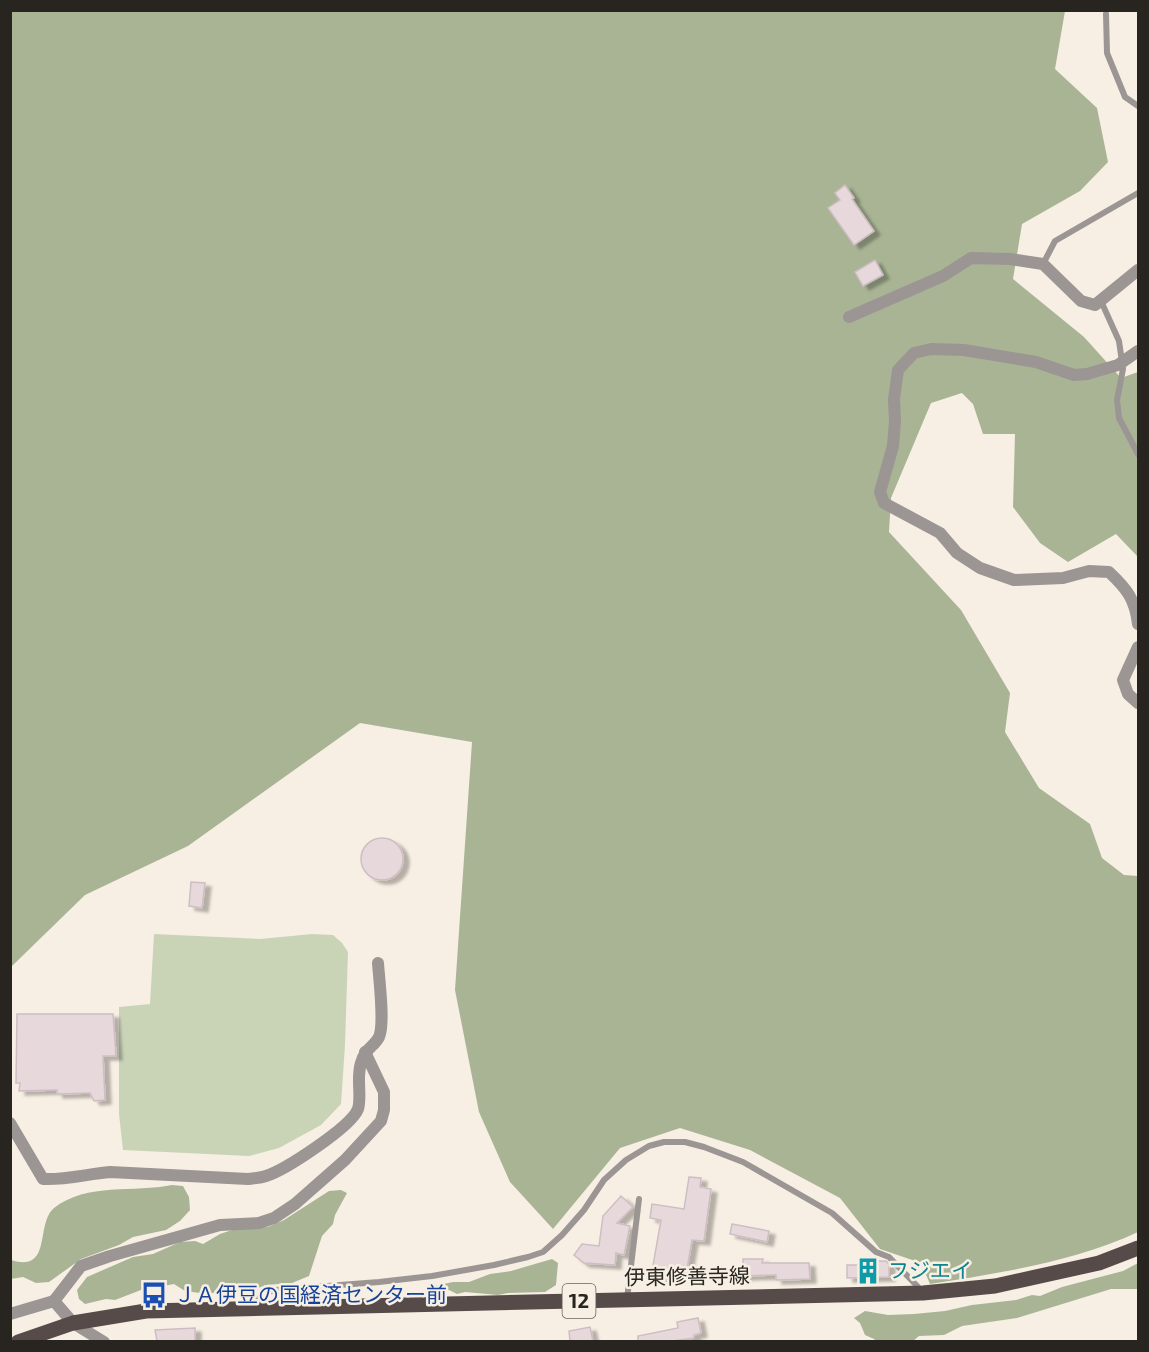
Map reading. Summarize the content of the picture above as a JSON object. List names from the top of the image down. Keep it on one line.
{"streets":{"main road":["伊東修善寺線","12"]},"places":{"building":["フジエイ"],"bus stop":["ＪＡ伊豆の国経済センター前"]}}
